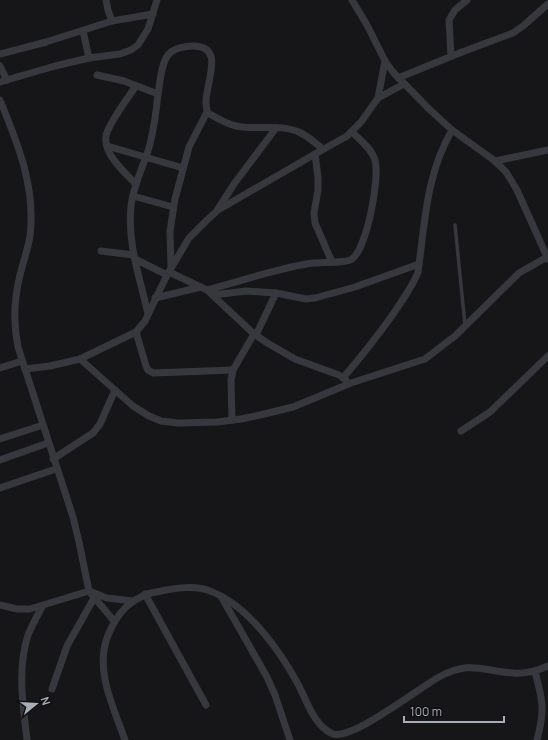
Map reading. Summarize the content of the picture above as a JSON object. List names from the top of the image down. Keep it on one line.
{"scale_bar":"100 m","north":"right"}
